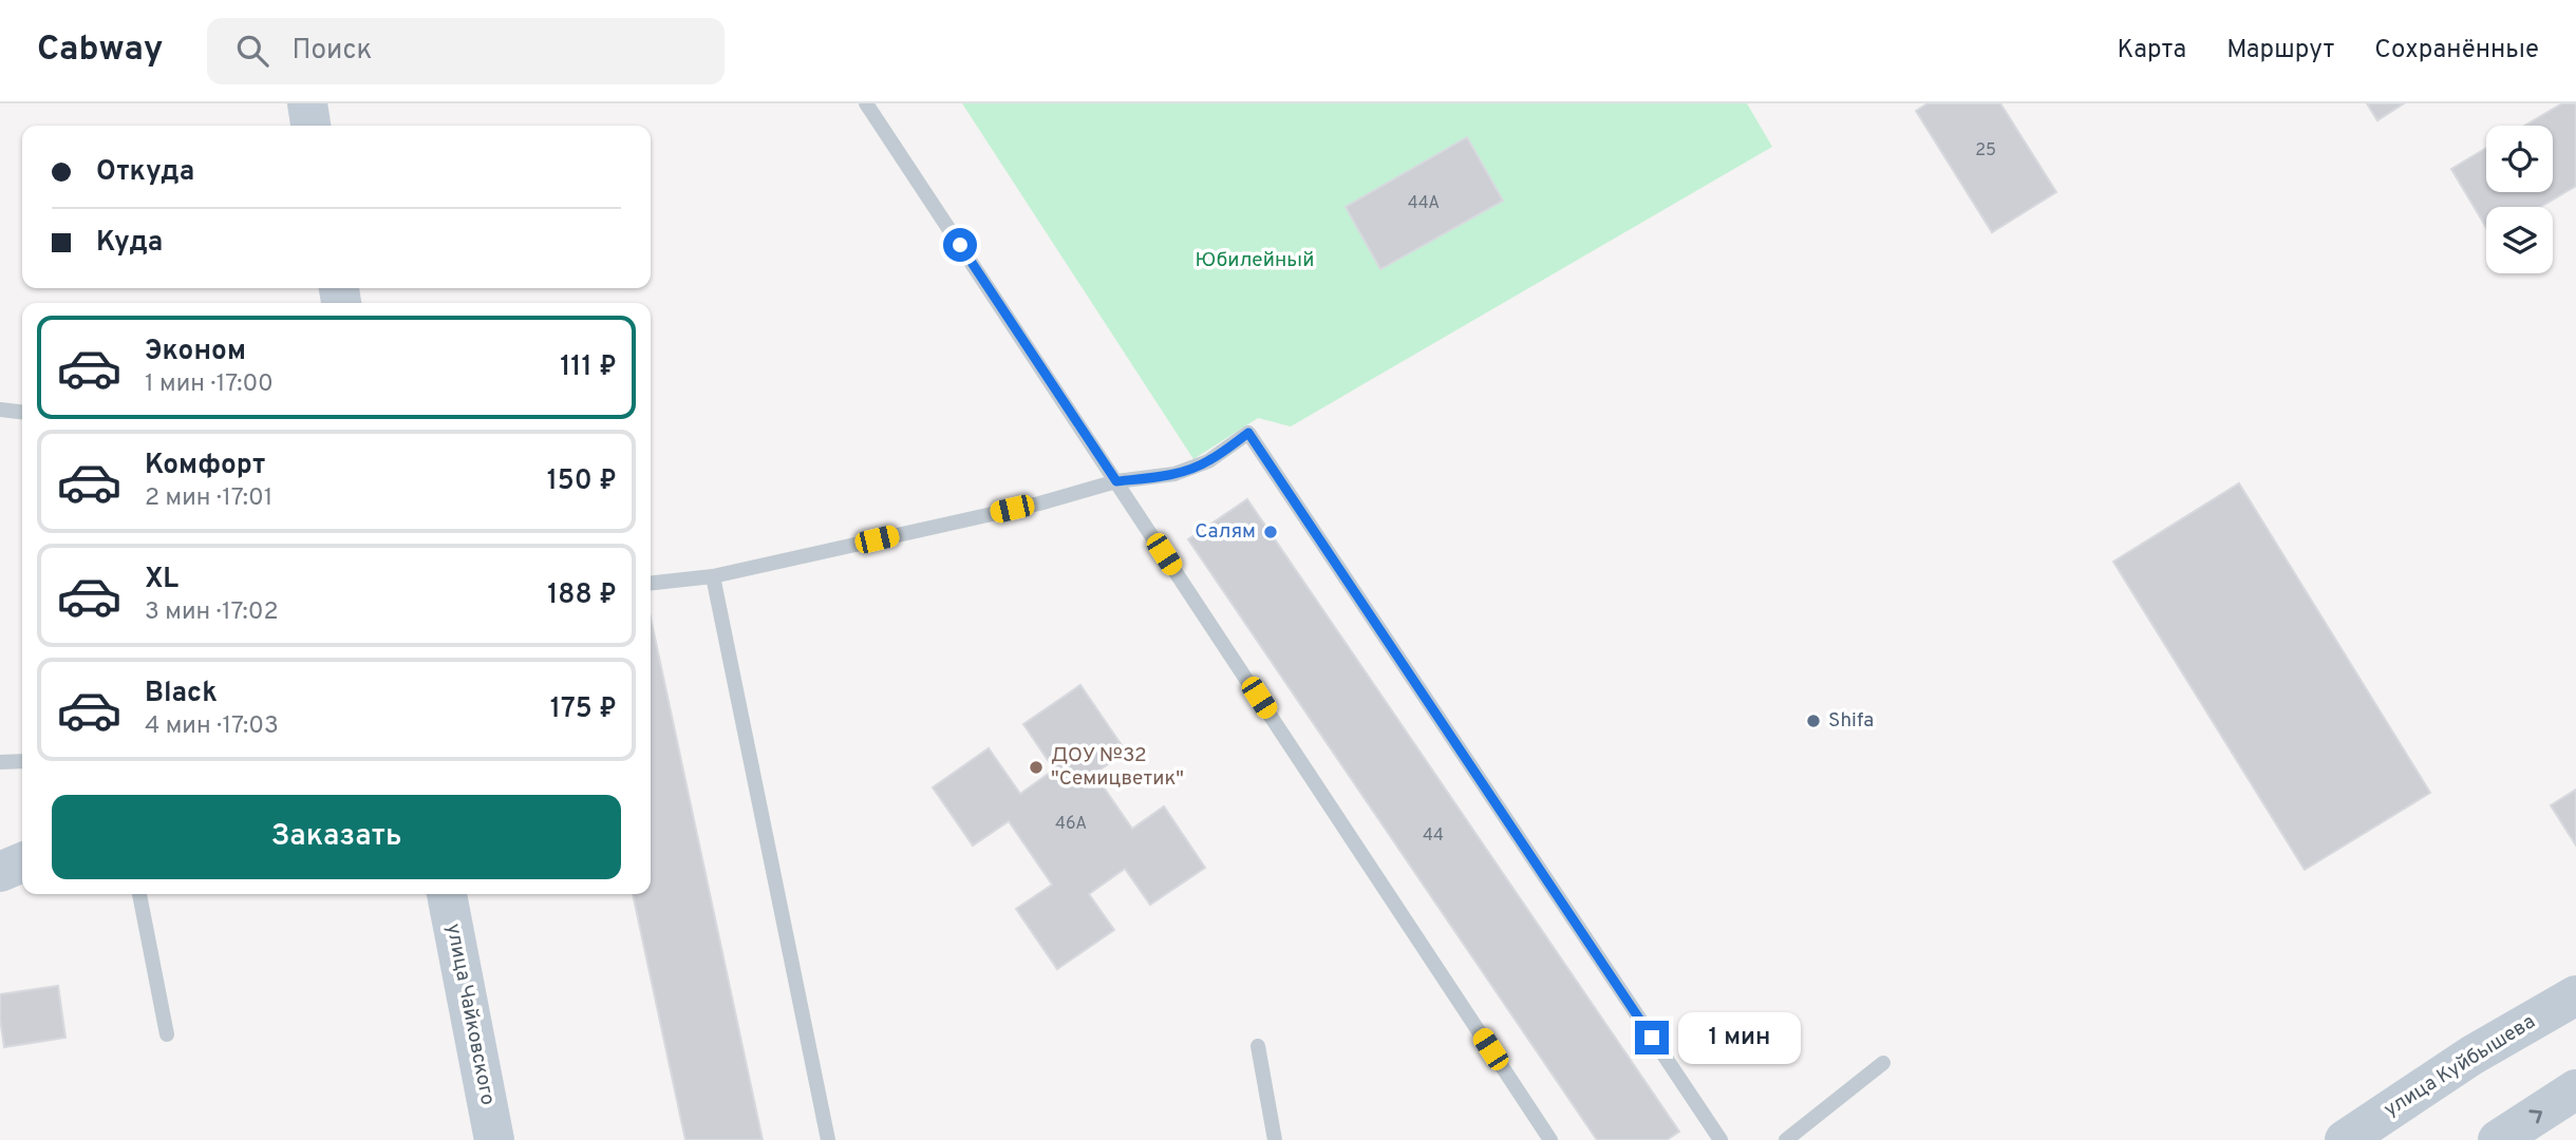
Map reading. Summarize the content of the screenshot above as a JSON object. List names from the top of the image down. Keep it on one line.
{"streets":{"main road":["улица Чайковского","улица Куйбышева"]},"parks":["Юбилейный"],"places":["Салям","Shifa","ДОУ №32 \"Семицветик\""],"house_numbers":["25","44А","46А","44"],"page":{"header":"Cabway","search":"Поиск","nav":["Карта","Маршрут","Сохранённые"],"banner":["Откуда","Куда"],"list":[{"name":"Эконом","note":"1 мин · 17:00","value":"111 ₽"},{"name":"Комфорт","note":"2 мин · 17:01","value":"150 ₽"},{"name":"XL","note":"3 мин · 17:02","value":"188 ₽"},{"name":"Black","note":"4 мин · 17:03","value":"175 ₽"}],"buttons":"Заказать","bubble":"1 мин"}}
